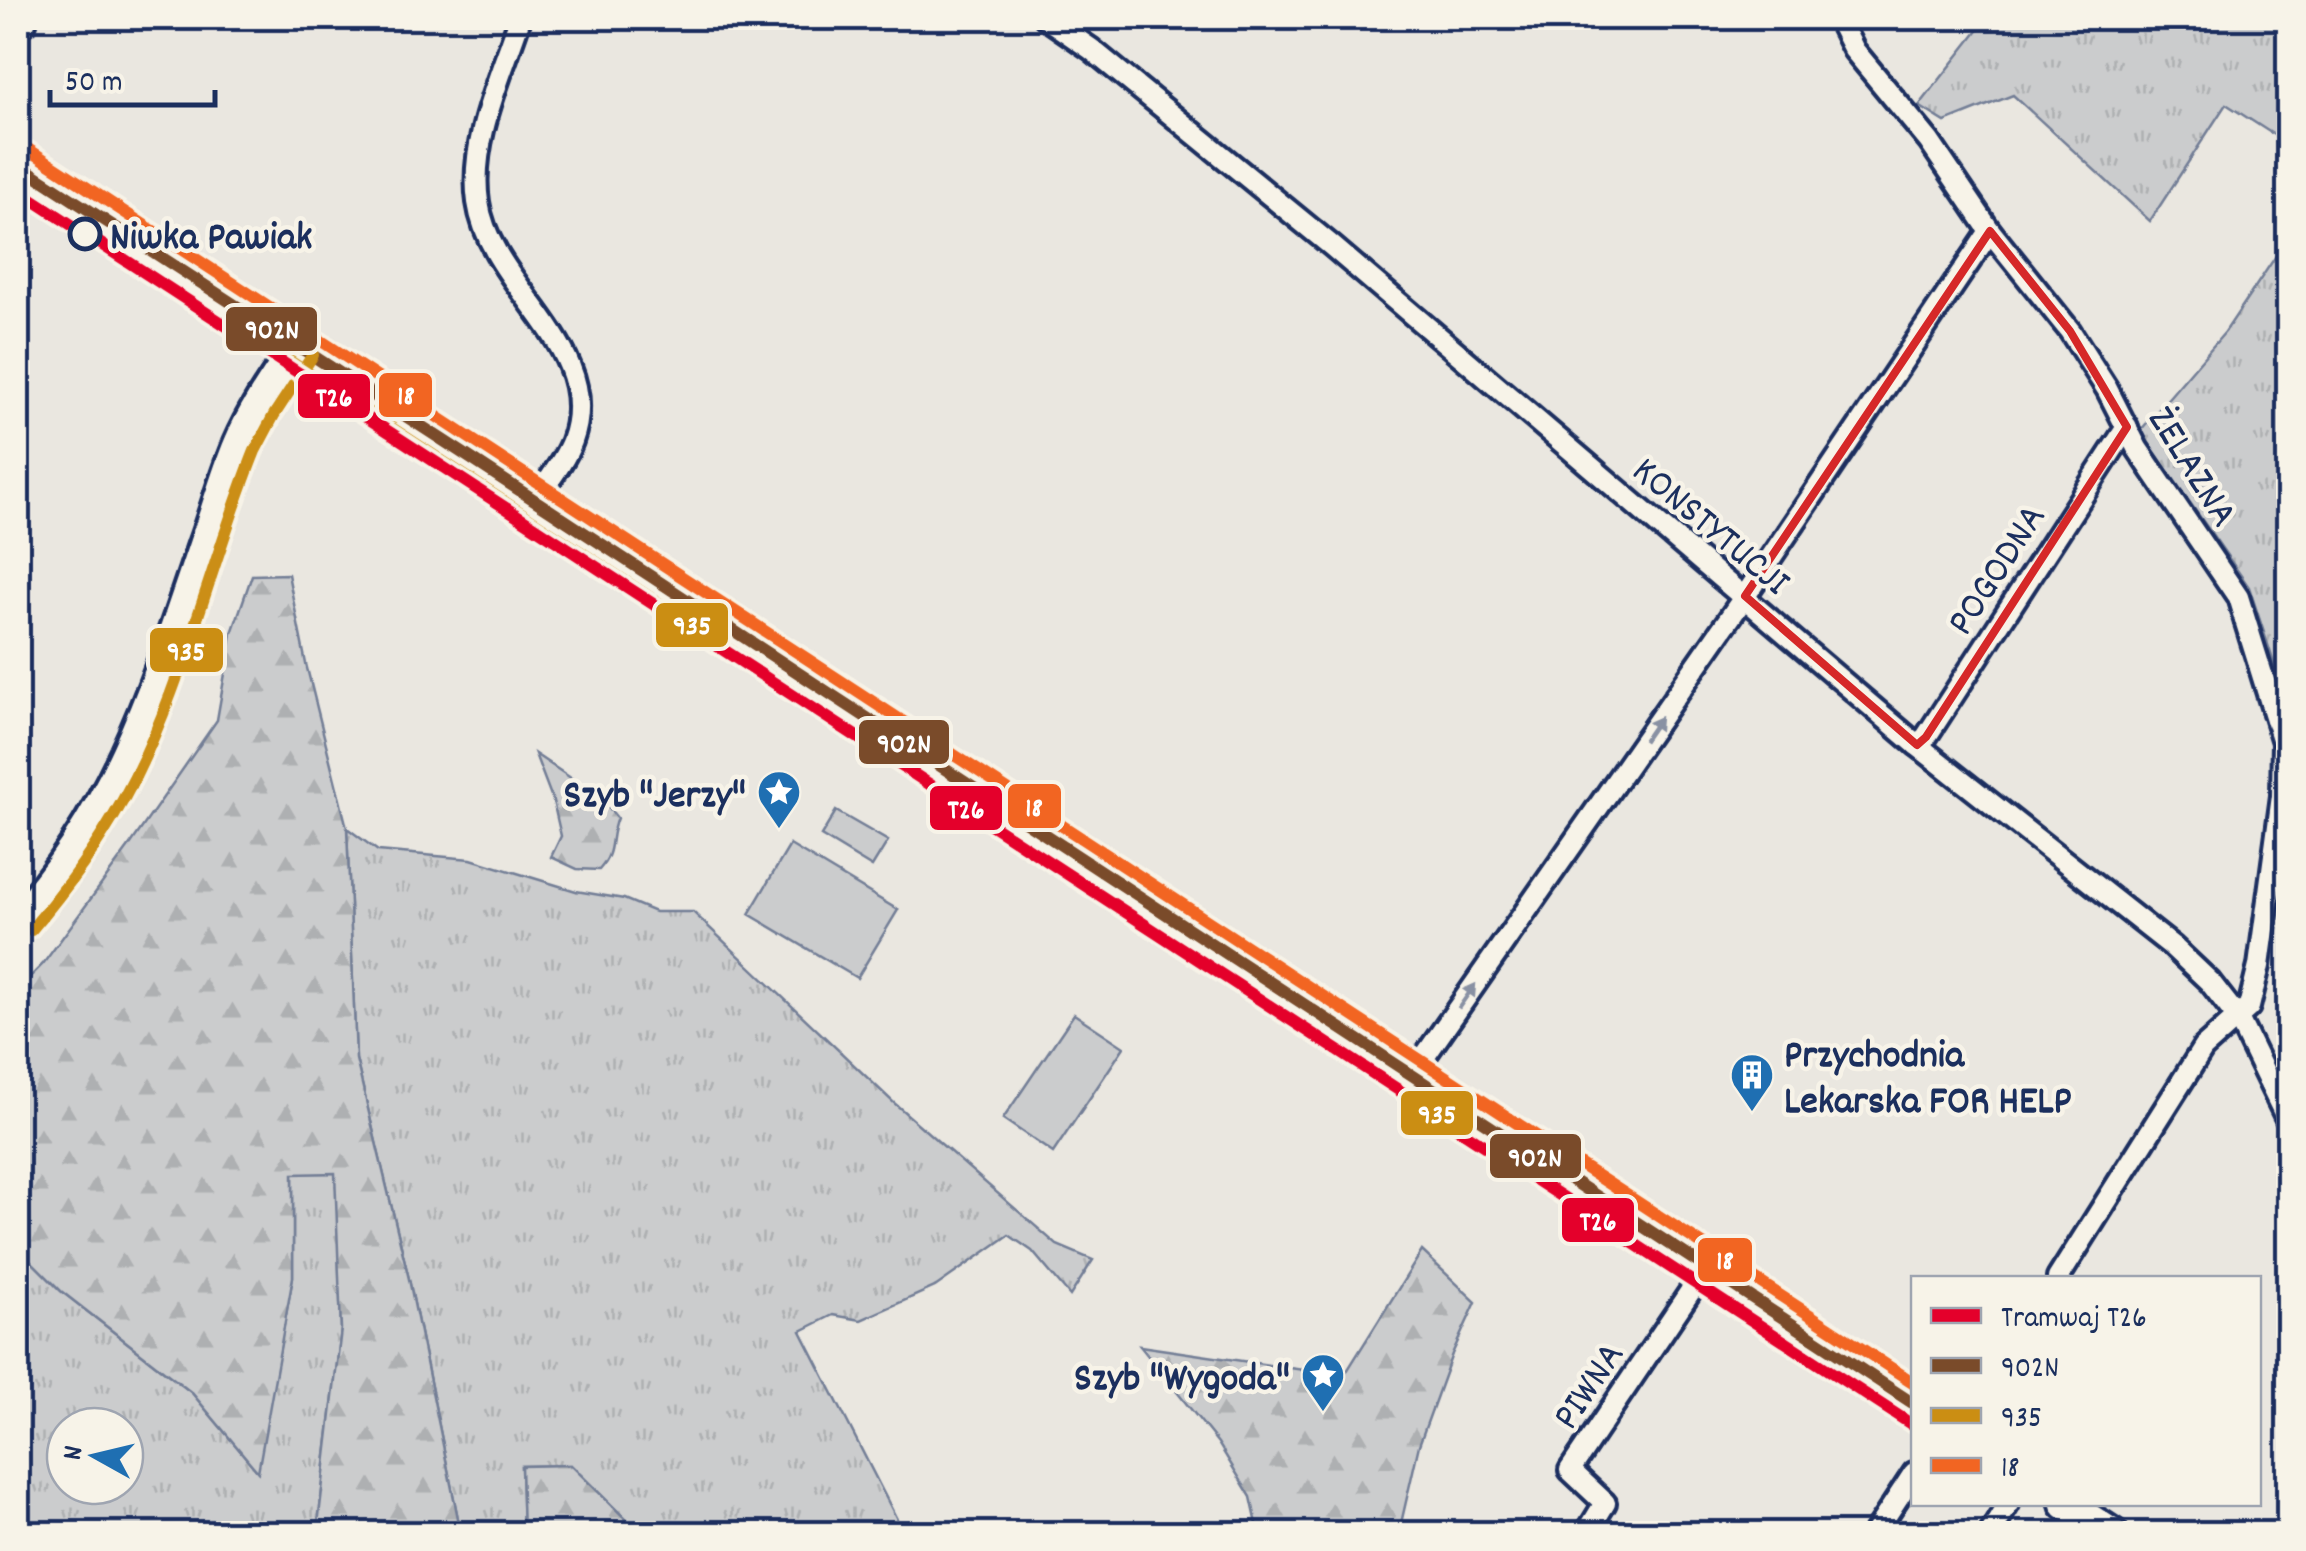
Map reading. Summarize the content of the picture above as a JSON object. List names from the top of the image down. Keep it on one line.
{"streets":{"street":["ŻELAZNA","KONSTYTUCJI","POGODNA","PIWNA"]},"crossings":[["ŻELAZNA","KONSTYTUCJI"],["ŻELAZNA","POGODNA"],["KONSTYTUCJI","POGODNA"]],"places":{"other":["Niwka Pawiak"],"place":["Szyb \"Jerzy\"","Szyb \"Wygoda\""],"building":["Przychodnia Lekarska FOR HELP"]},"lines":["transit line 18","transit line 902N","tram line T26","transit line 935"],"legend":["Tramwaj T26","902N","935","18"],"scale_bar":"50 m","north":"left"}
